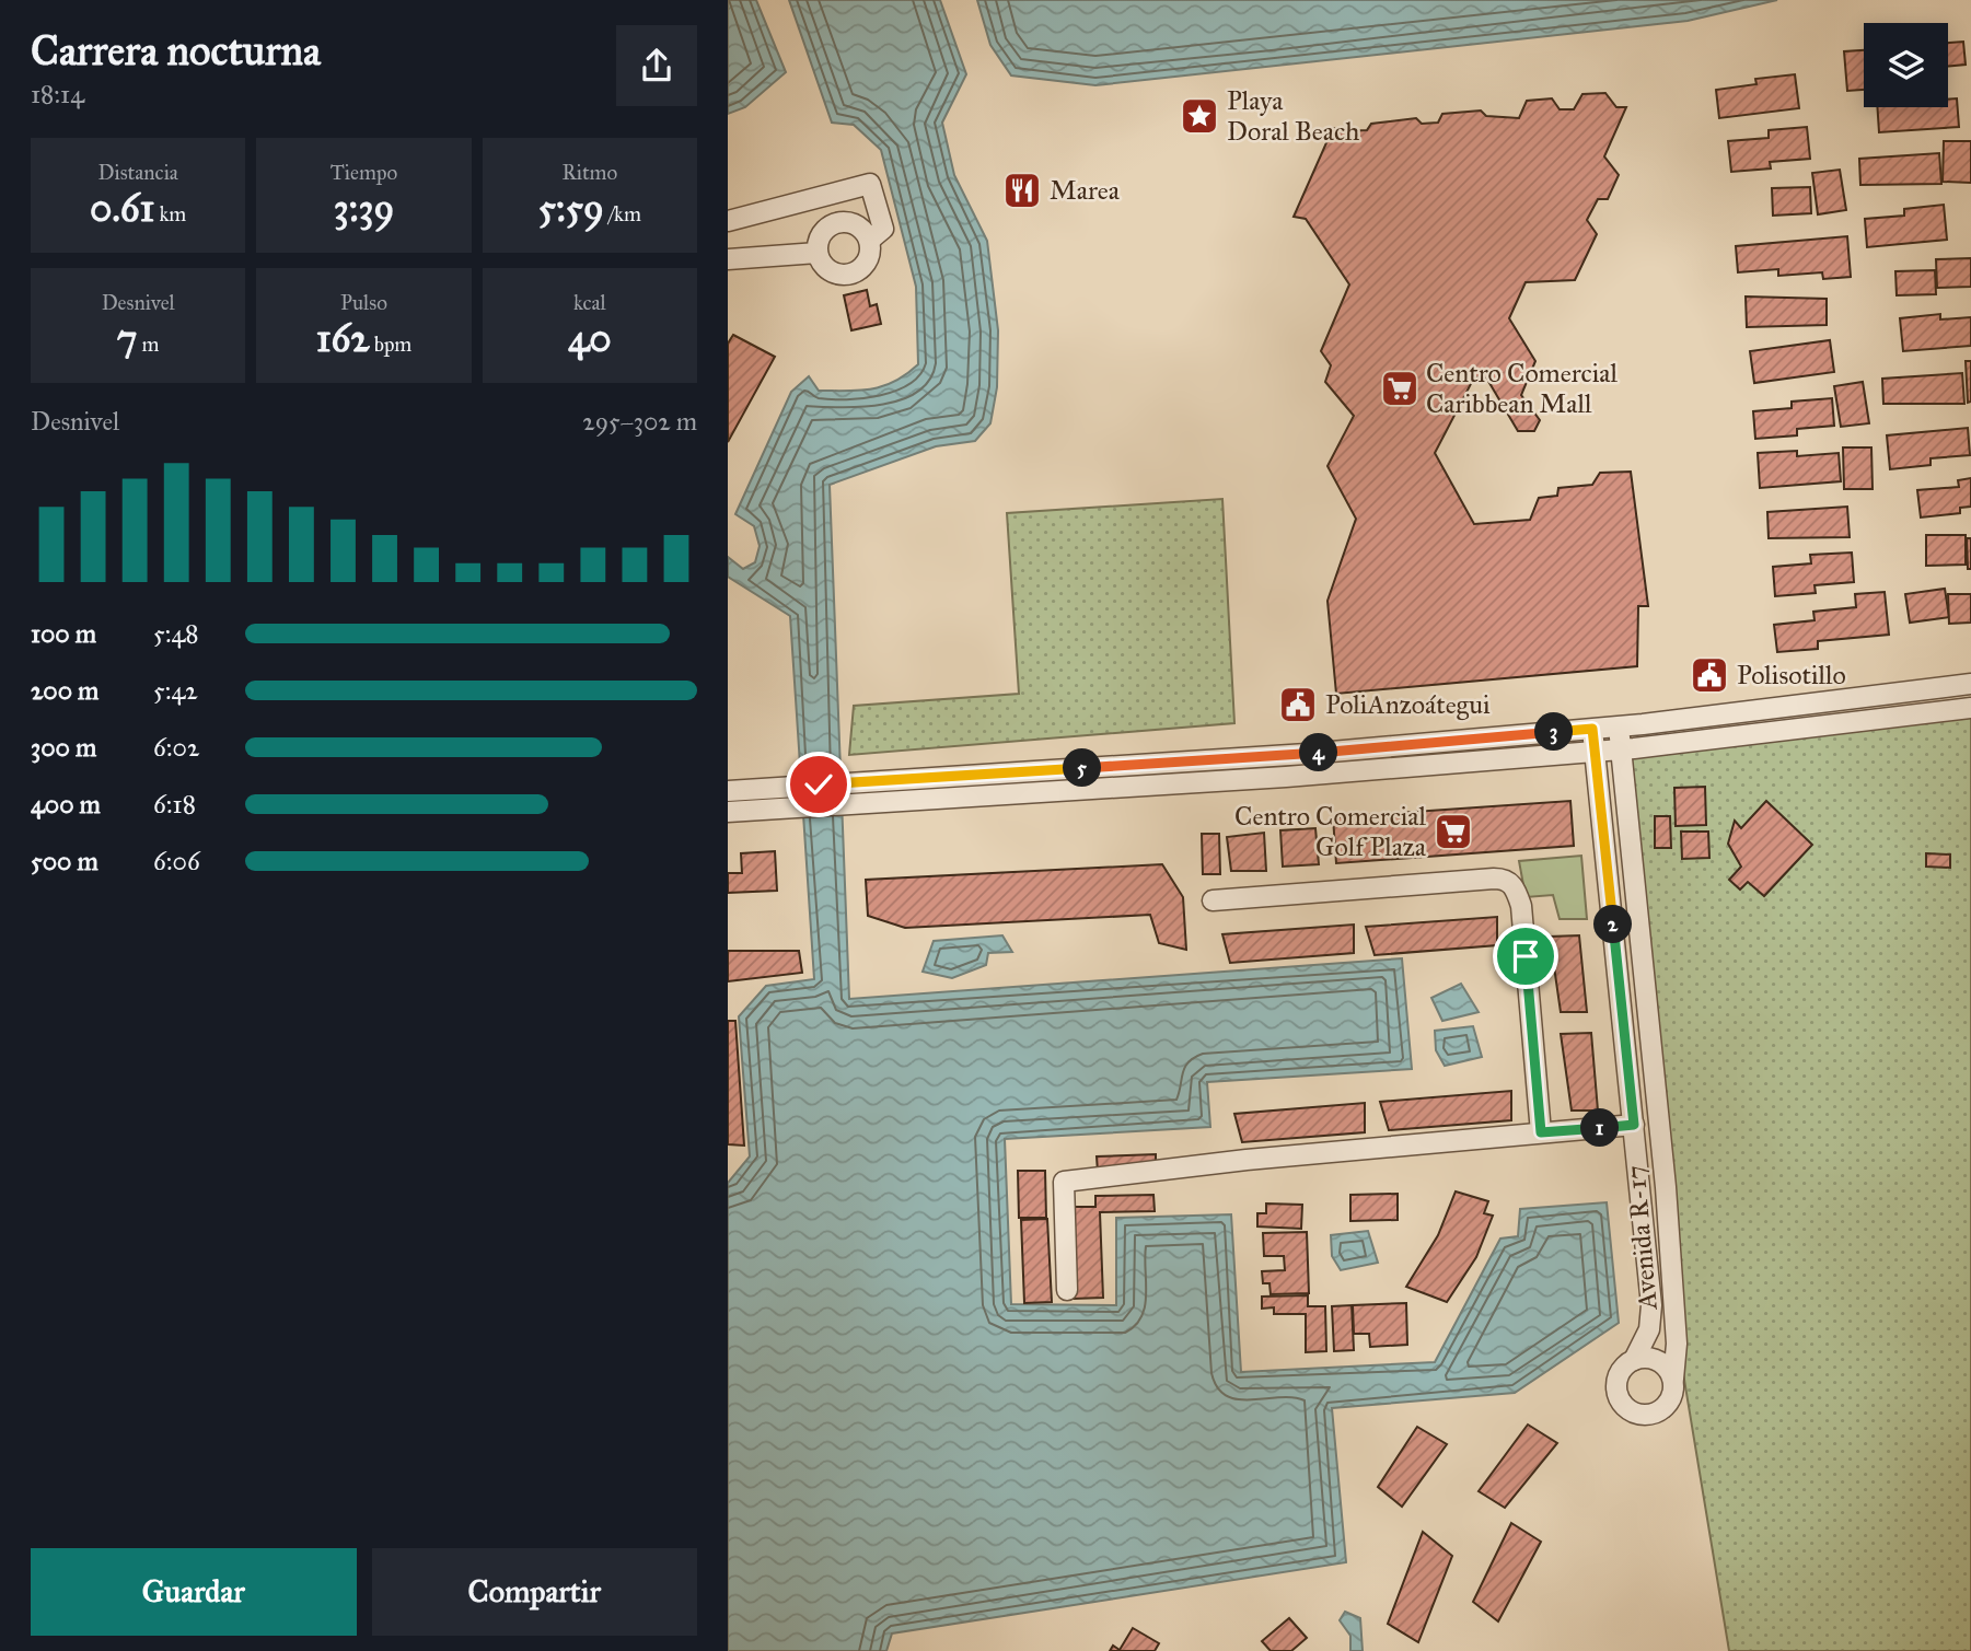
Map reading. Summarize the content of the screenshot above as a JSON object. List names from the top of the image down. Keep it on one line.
{"streets":{"street":["Avenida R-17"]},"places":{"place":["Playa Doral Beach"],"restaurant":["Marea"],"supermarket":["Centro Comercial Caribbean Mall","Centro Comercial Golf Plaza"],"public building":["Polisotillo","PoliAnzoátegui"]},"page":{"heading":["Carrera nocturna","18:14"],"stats":[["Distancia","0.61 km"],["Tiempo","3:39"],["Ritmo","5:59 /km"],["Desnivel","7 m"],["Pulso","162 bpm"],["kcal","40"]],"chart":["Desnivel","295–302 m"],"list":[{"name":"100 m","note":"5:48"},{"name":"200 m","note":"5:42"},{"name":"300 m","note":"6:02"},{"name":"400 m","note":"6:18"},{"name":"500 m","note":"6:06"}],"pins":["3","4","5","2","1"],"buttons":["Guardar","Compartir"]}}
